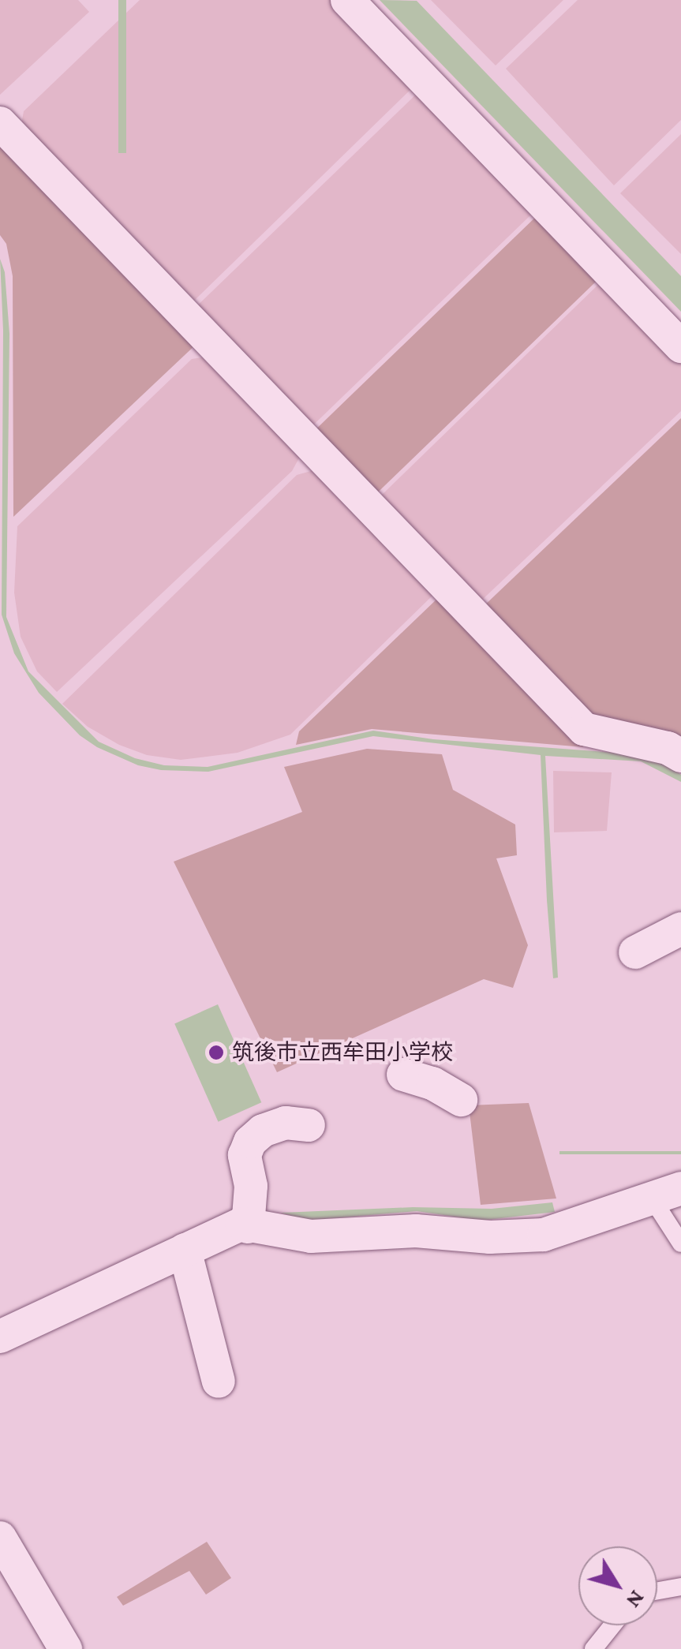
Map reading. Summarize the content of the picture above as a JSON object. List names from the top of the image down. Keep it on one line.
{"places":["筑後市立西牟田小学校"],"north":"bottom right"}
